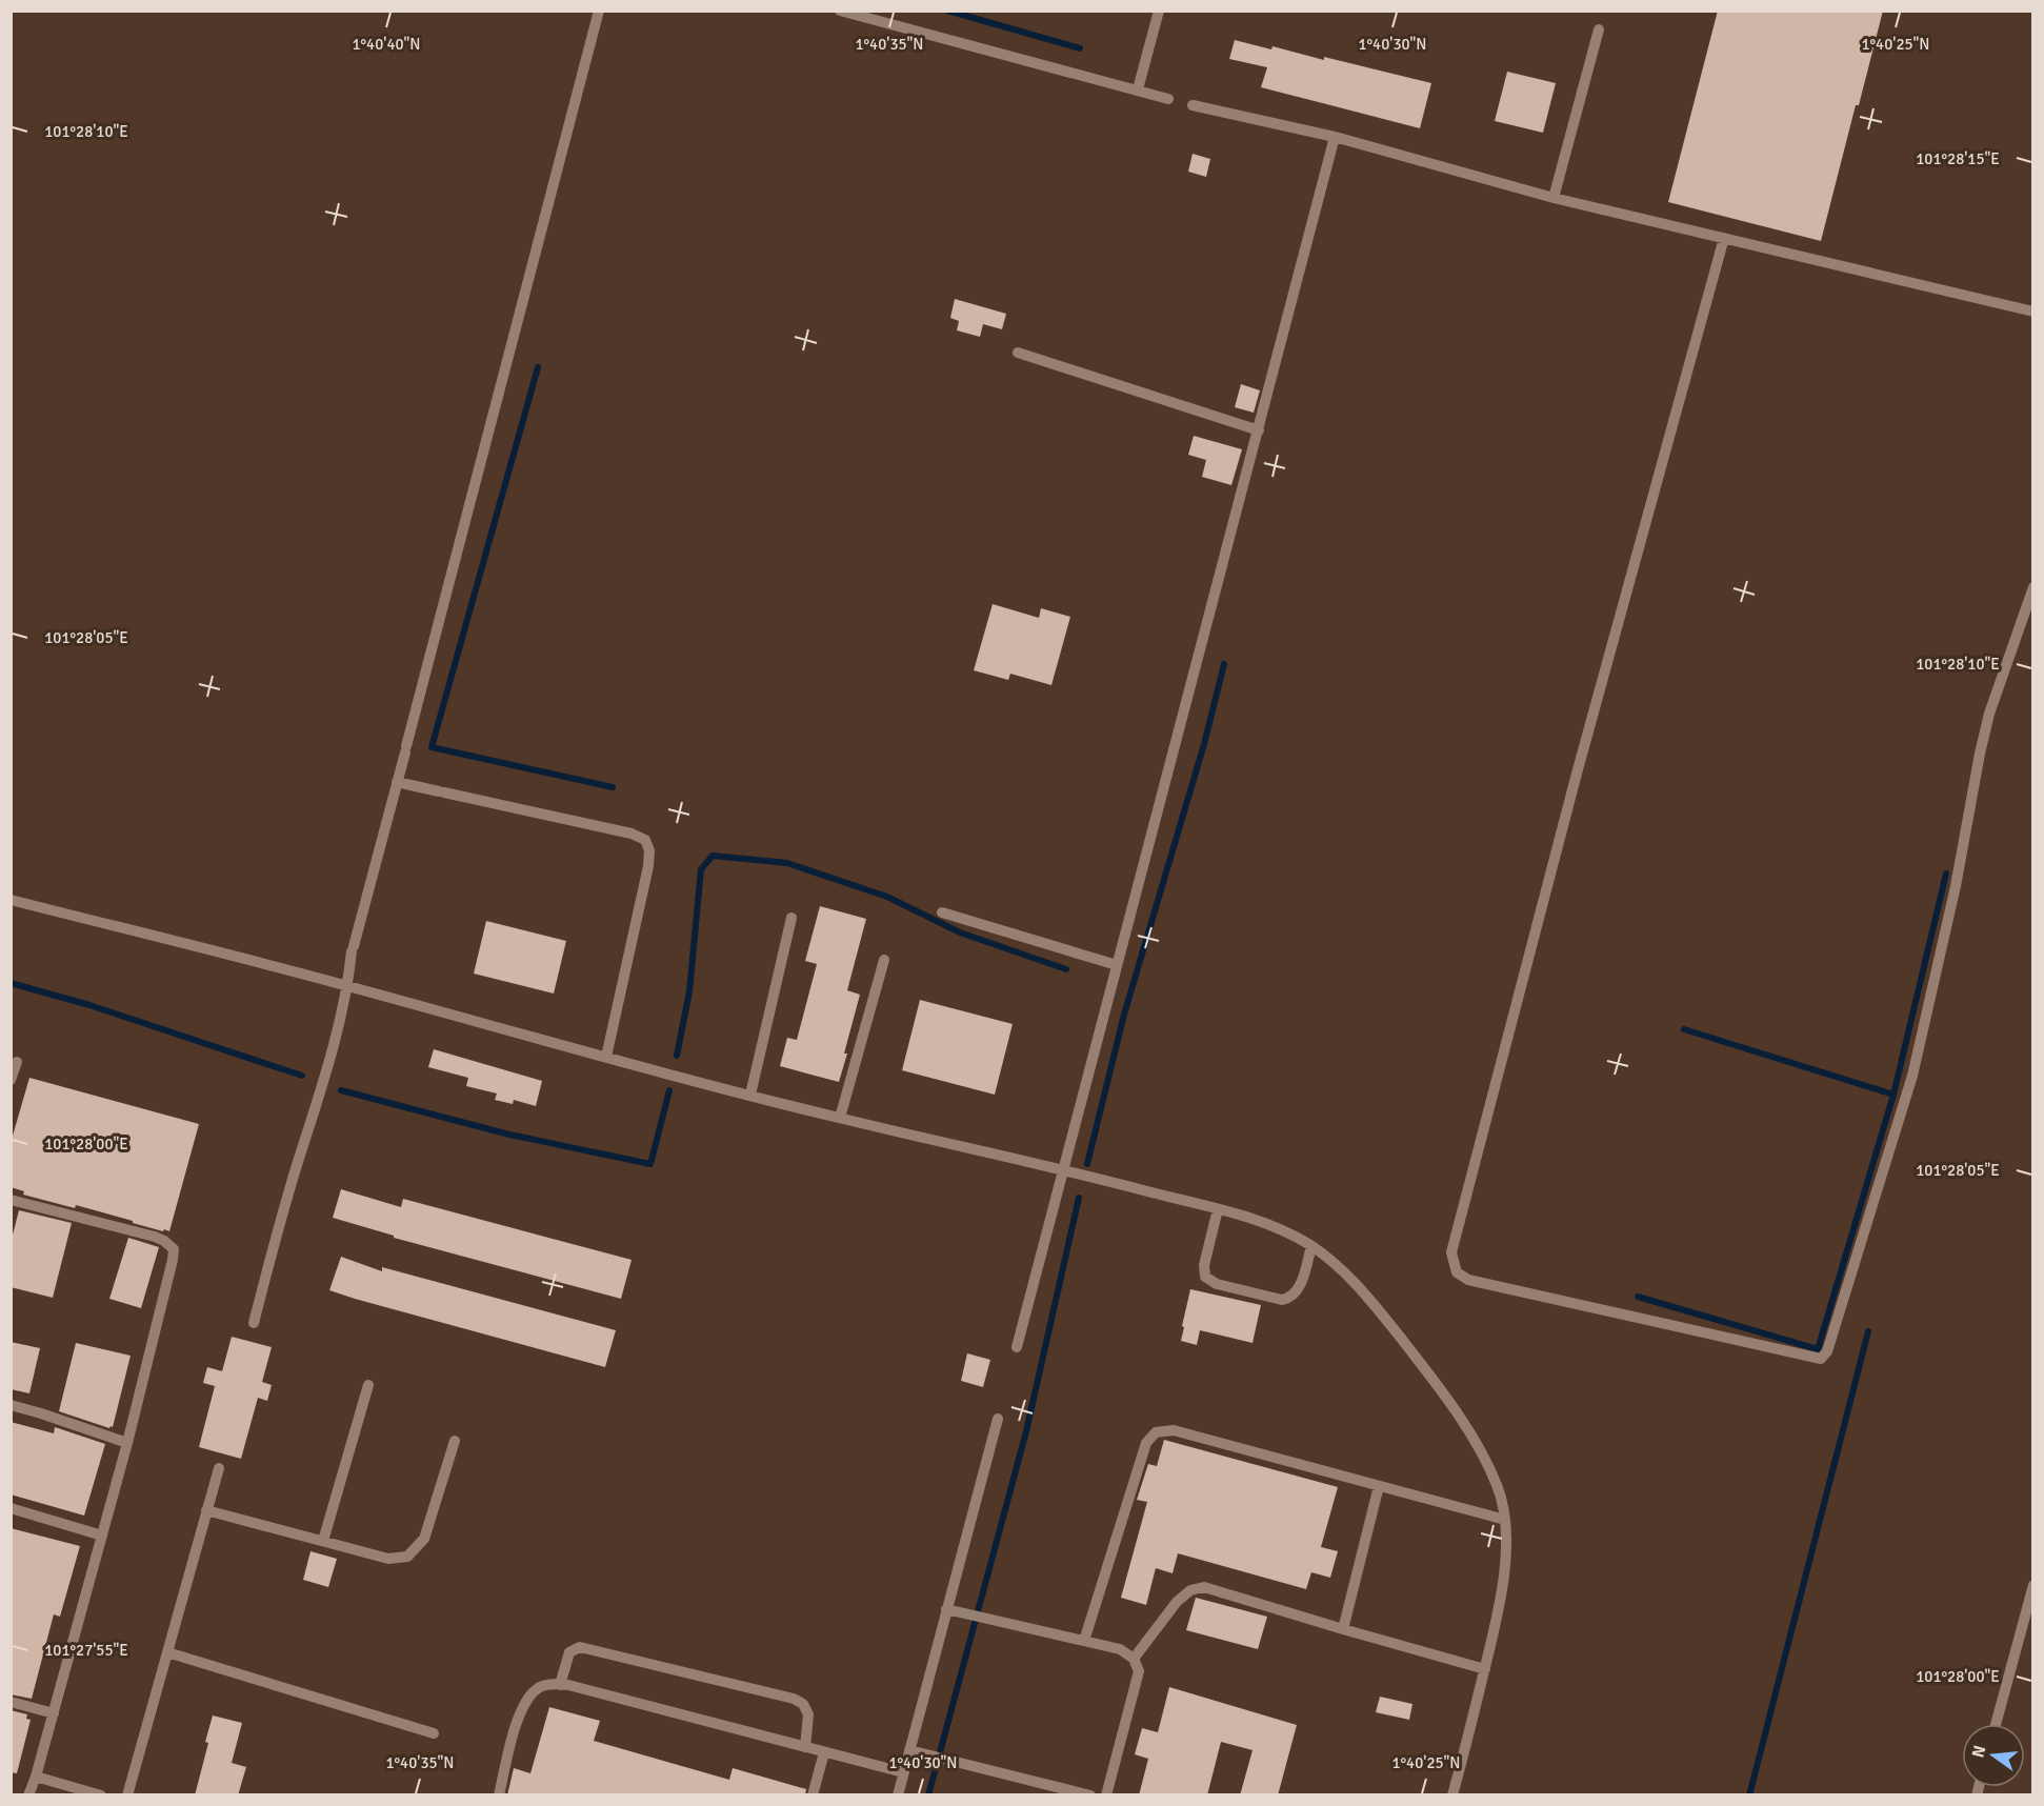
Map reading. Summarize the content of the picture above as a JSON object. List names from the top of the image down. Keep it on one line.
{"north":"left","coordinates":["1°40'35\"N","1°40'25\"N","1°40'40\"N","1°40'30\"N","101°28'10\"E","101°28'15\"E","101°28'05\"E","101°28'00\"E","101°27'55\"E"]}
